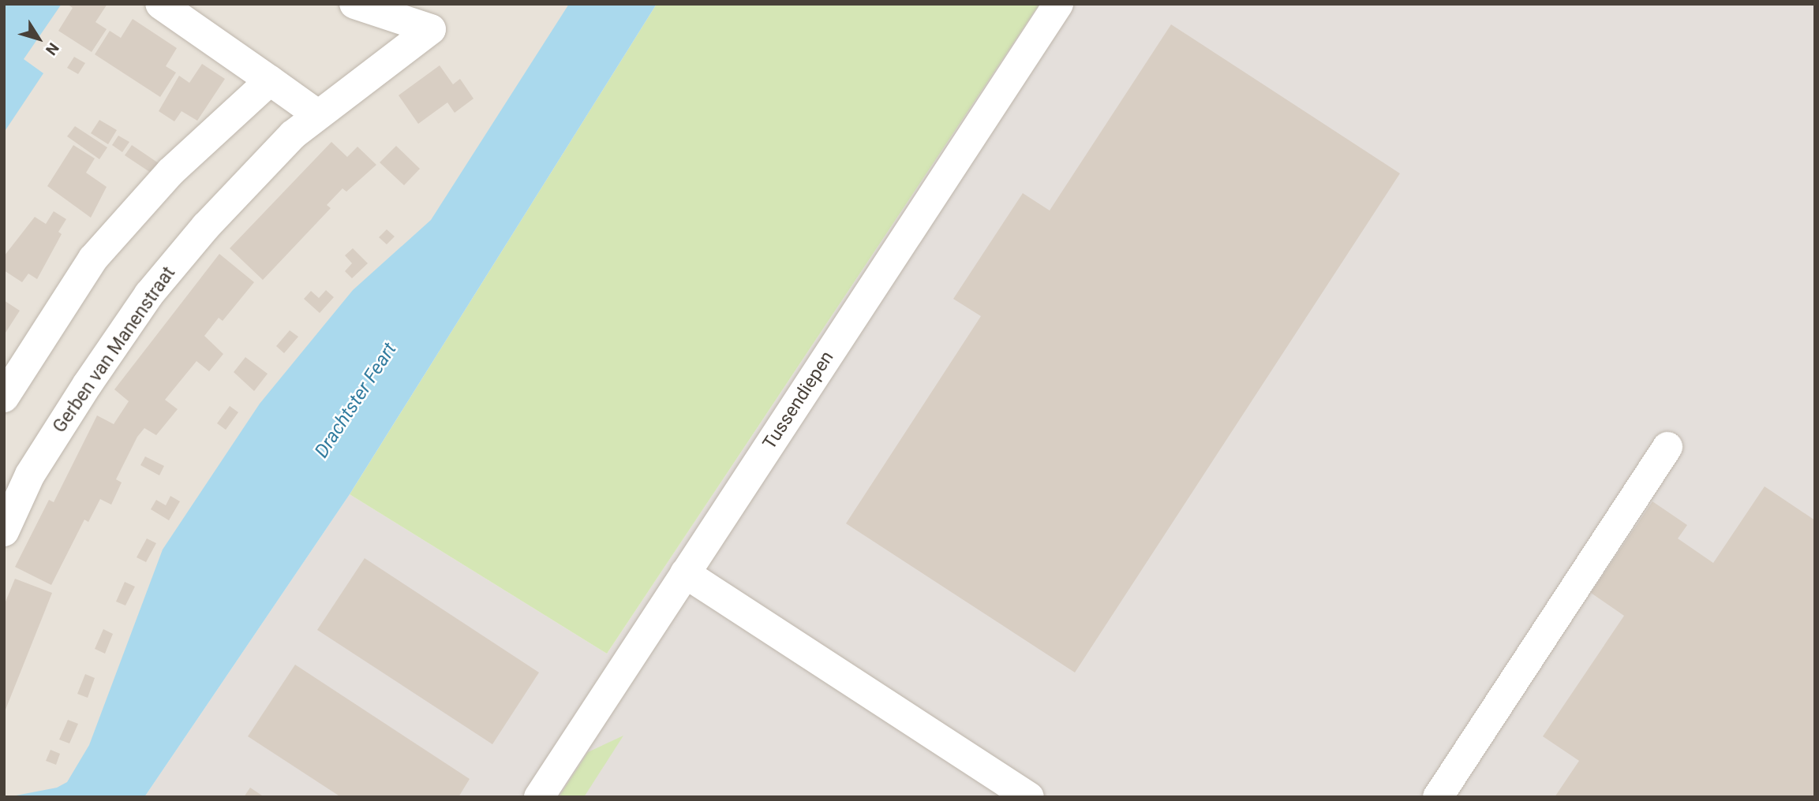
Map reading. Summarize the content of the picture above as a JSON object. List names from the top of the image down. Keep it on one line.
{"streets":{"street":["Gerben van Manenstraat","Tussendiepen"]},"water":["Drachtster Feart"],"north":"bottom right"}
